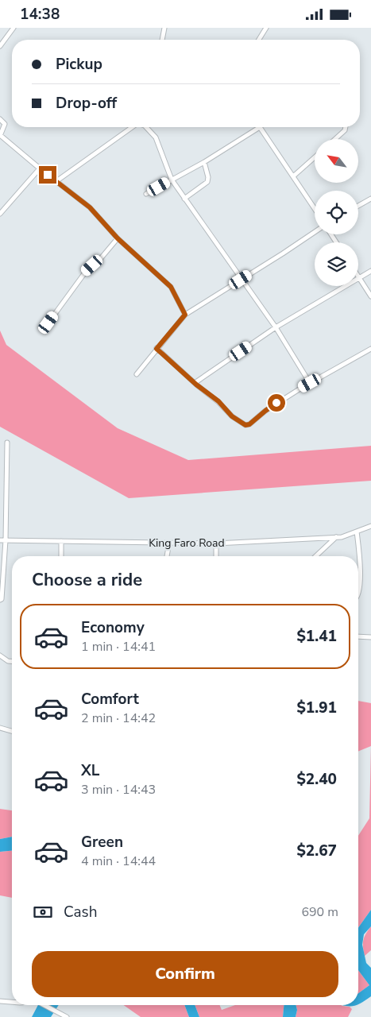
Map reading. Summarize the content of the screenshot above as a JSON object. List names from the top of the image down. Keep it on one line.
{"streets":{"street":["King Faro Road"]},"north":"top left","page":{"status":"14:38","banner":["Pickup","Drop-off"],"heading":"Choose a ride","list":[{"name":"Economy","note":"1 min · 14:41","value":"$1.41"},{"name":"Comfort","note":"2 min · 14:42","value":"$1.91"},{"name":"XL","note":"3 min · 14:43","value":"$2.40"},{"name":"Green","note":"4 min · 14:44","value":"$2.67"}],"pay":["Cash","690 m"],"buttons":"Confirm"}}
